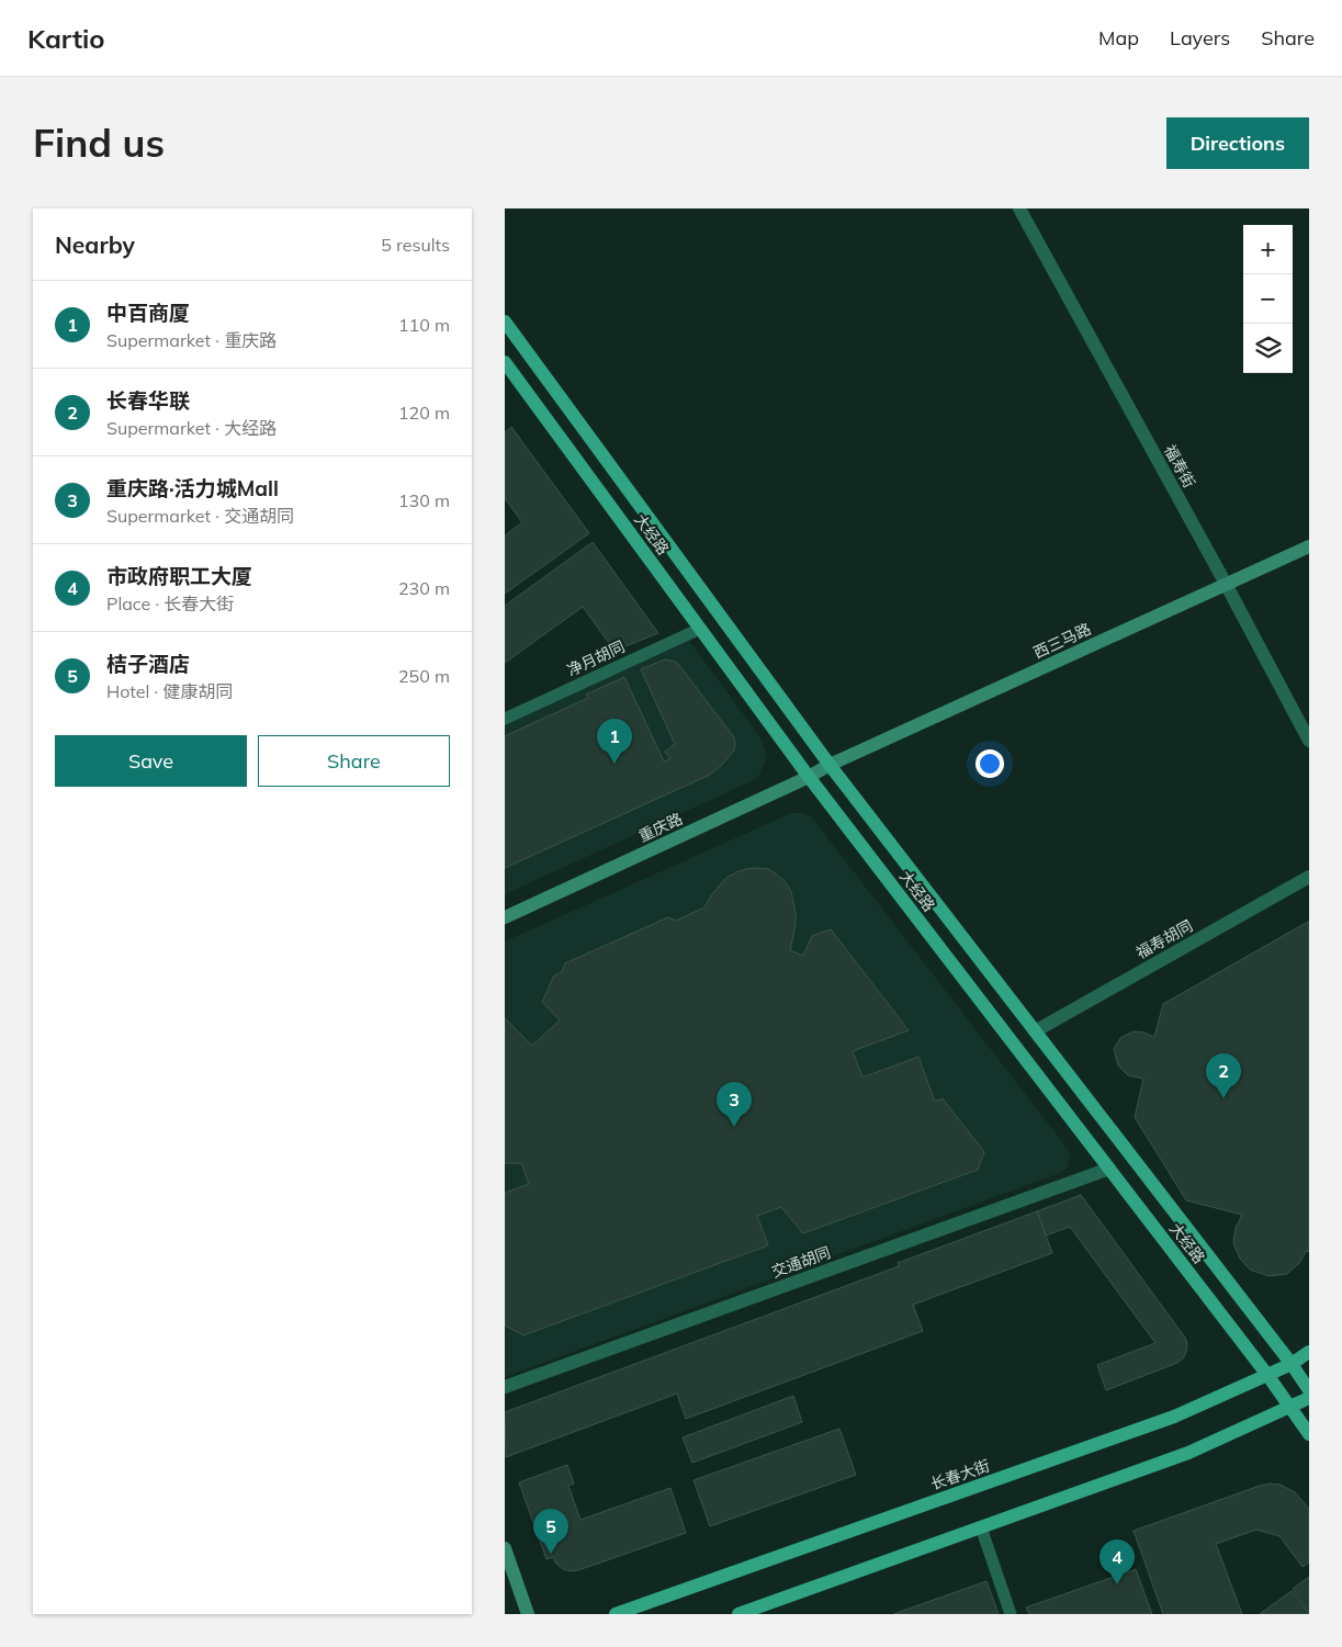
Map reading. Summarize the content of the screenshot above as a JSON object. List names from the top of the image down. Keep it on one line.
{"streets":{"main road":["大经路","长春大街"],"street":["福寿街","西三马路","重庆路","福寿胡同","交通胡同"],"lane":["净月胡同"]},"crossings":[["福寿街","西三马路"],["大经路","西三马路"],["大经路","净月胡同"],["大经路","重庆路"],["大经路","福寿胡同"],["大经路","交通胡同"],["大经路","长春大街"],["西三马路","重庆路"]],"page":{"header":"Kartio","nav":["Map","Layers","Share"],"buttons":["Directions",["Save","Share"]],"title":"Find us","heading":["Nearby","5 results"],"map_buttons":["+","−"],"list":[{"mark":"1","name":"中百商厦","note":"Supermarket · 重庆路","value":"110 m"},{"mark":"2","name":"长春华联","note":"Supermarket · 大经路","value":"120 m"},{"mark":"3","name":"重庆路·活力城Mall","note":"Supermarket · 交通胡同","value":"130 m"},{"mark":"4","name":"市政府职工大厦","note":"Place · 长春大街","value":"230 m"},{"mark":"5","name":"桔子酒店","note":"Hotel · 健康胡同","value":"250 m"}],"pins":["1","2","3","5","4"]}}
